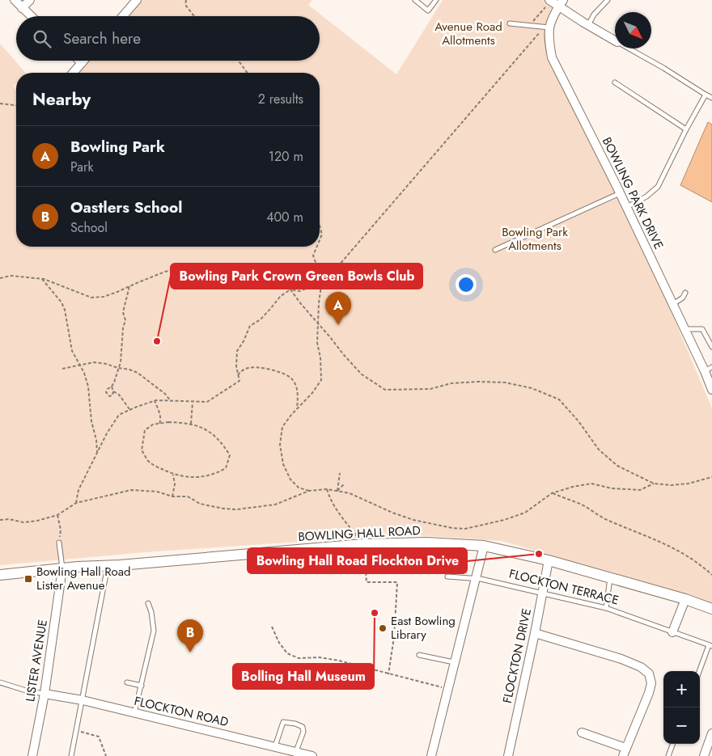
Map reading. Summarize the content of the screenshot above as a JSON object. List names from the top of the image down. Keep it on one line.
{"streets":{"street":["BOWLING PARK DRIVE","BOWLING HALL ROAD","FLOCKTON DRIVE","LISTER AVENUE","FLOCKTON ROAD"],"lane":["FLOCKTON TERRACE"]},"crossings":[["BOWLING HALL ROAD","FLOCKTON DRIVE"],["BOWLING HALL ROAD","LISTER AVENUE"],["FLOCKTON TERRACE","FLOCKTON DRIVE"],["LISTER AVENUE","FLOCKTON ROAD"]],"parks":["Avenue Road Allotments","Bowling Park Allotments"],"places":{"other":["Bowling Park Crown Green Bowls Club","Bowling Hall Road Flockton Drive","Bolling Hall Museum","East Bowling Library"],"transit":["Bowling Hall Road Lister Avenue"]},"north":"bottom right","page":{"search":"Search here","heading":["Nearby","2 results"],"list":[{"mark":"A","name":"Bowling Park","note":"Park","value":"120 m"},{"mark":"B","name":"Oastlers School","note":"School","value":"400 m"}],"pins":["A","B"],"map_buttons":["+","−"]}}
